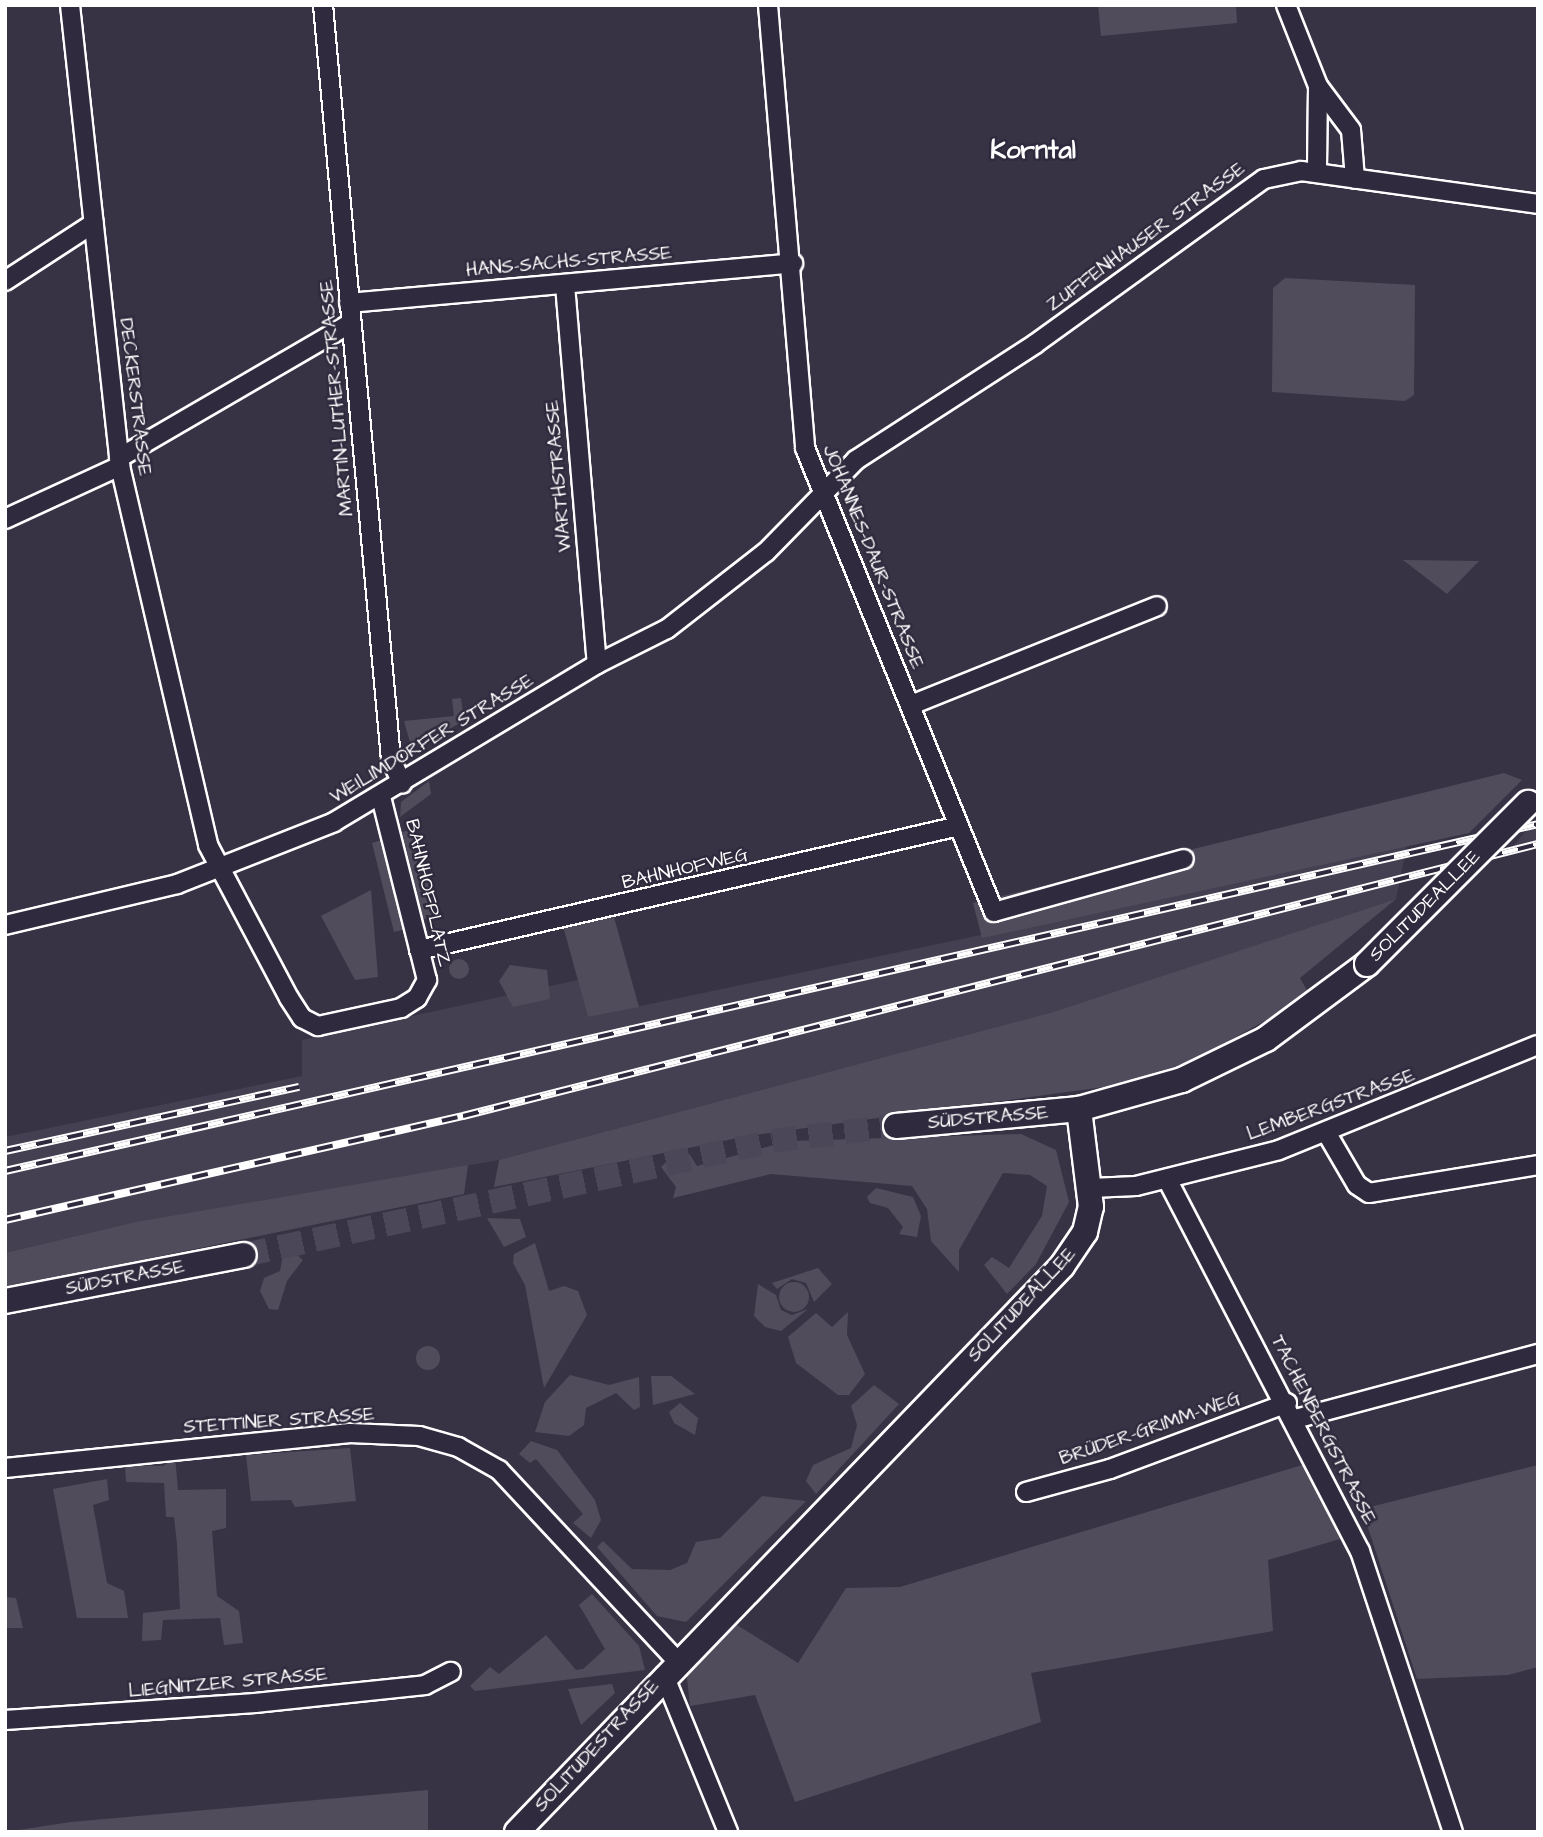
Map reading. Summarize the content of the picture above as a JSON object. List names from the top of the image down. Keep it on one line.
{"streets":{"main road":["SOLITUDEALLEE","SÜDSTRASSE","SOLITUDESTRASSE"],"street":["ZUFFENHAUSER STRASSE","HANS-SACHS-STRASSE","DECKERSTRASSE","MARTIN-LUTHER-STRASSE","WARTHSTRASSE","JOHANNES-DAUR-STRASSE","WEILIMDORFER STRASSE","BAHNHOFWEG","BAHNHOFPLATZ","LEMBERGSTRASSE","STETTINER STRASSE","BRÜDER-GRIMM-WEG","TACHENBERGSTRASSE","LIEGNITZER STRASSE"]},"crossings":[["ZUFFENHAUSER STRASSE","JOHANNES-DAUR-STRASSE"],["ZUFFENHAUSER STRASSE","WEILIMDORFER STRASSE"],["HANS-SACHS-STRASSE","MARTIN-LUTHER-STRASSE"],["HANS-SACHS-STRASSE","WARTHSTRASSE"],["HANS-SACHS-STRASSE","JOHANNES-DAUR-STRASSE"],["DECKERSTRASSE","WEILIMDORFER STRASSE"],["DECKERSTRASSE","BAHNHOFPLATZ"],["MARTIN-LUTHER-STRASSE","WEILIMDORFER STRASSE"],["WARTHSTRASSE","WEILIMDORFER STRASSE"],["JOHANNES-DAUR-STRASSE","WEILIMDORFER STRASSE"],["JOHANNES-DAUR-STRASSE","BAHNHOFWEG"],["WEILIMDORFER STRASSE","BAHNHOFPLATZ"],["BAHNHOFWEG","BAHNHOFPLATZ"],["SOLITUDEALLEE","LEMBERGSTRASSE"],["SOLITUDEALLEE","SÜDSTRASSE"],["SOLITUDEALLEE","STETTINER STRASSE"],["SOLITUDEALLEE","SOLITUDESTRASSE"],["LEMBERGSTRASSE","TACHENBERGSTRASSE"],["STETTINER STRASSE","SOLITUDESTRASSE"],["BRÜDER-GRIMM-WEG","TACHENBERGSTRASSE"]],"districts":["Korntal"]}
